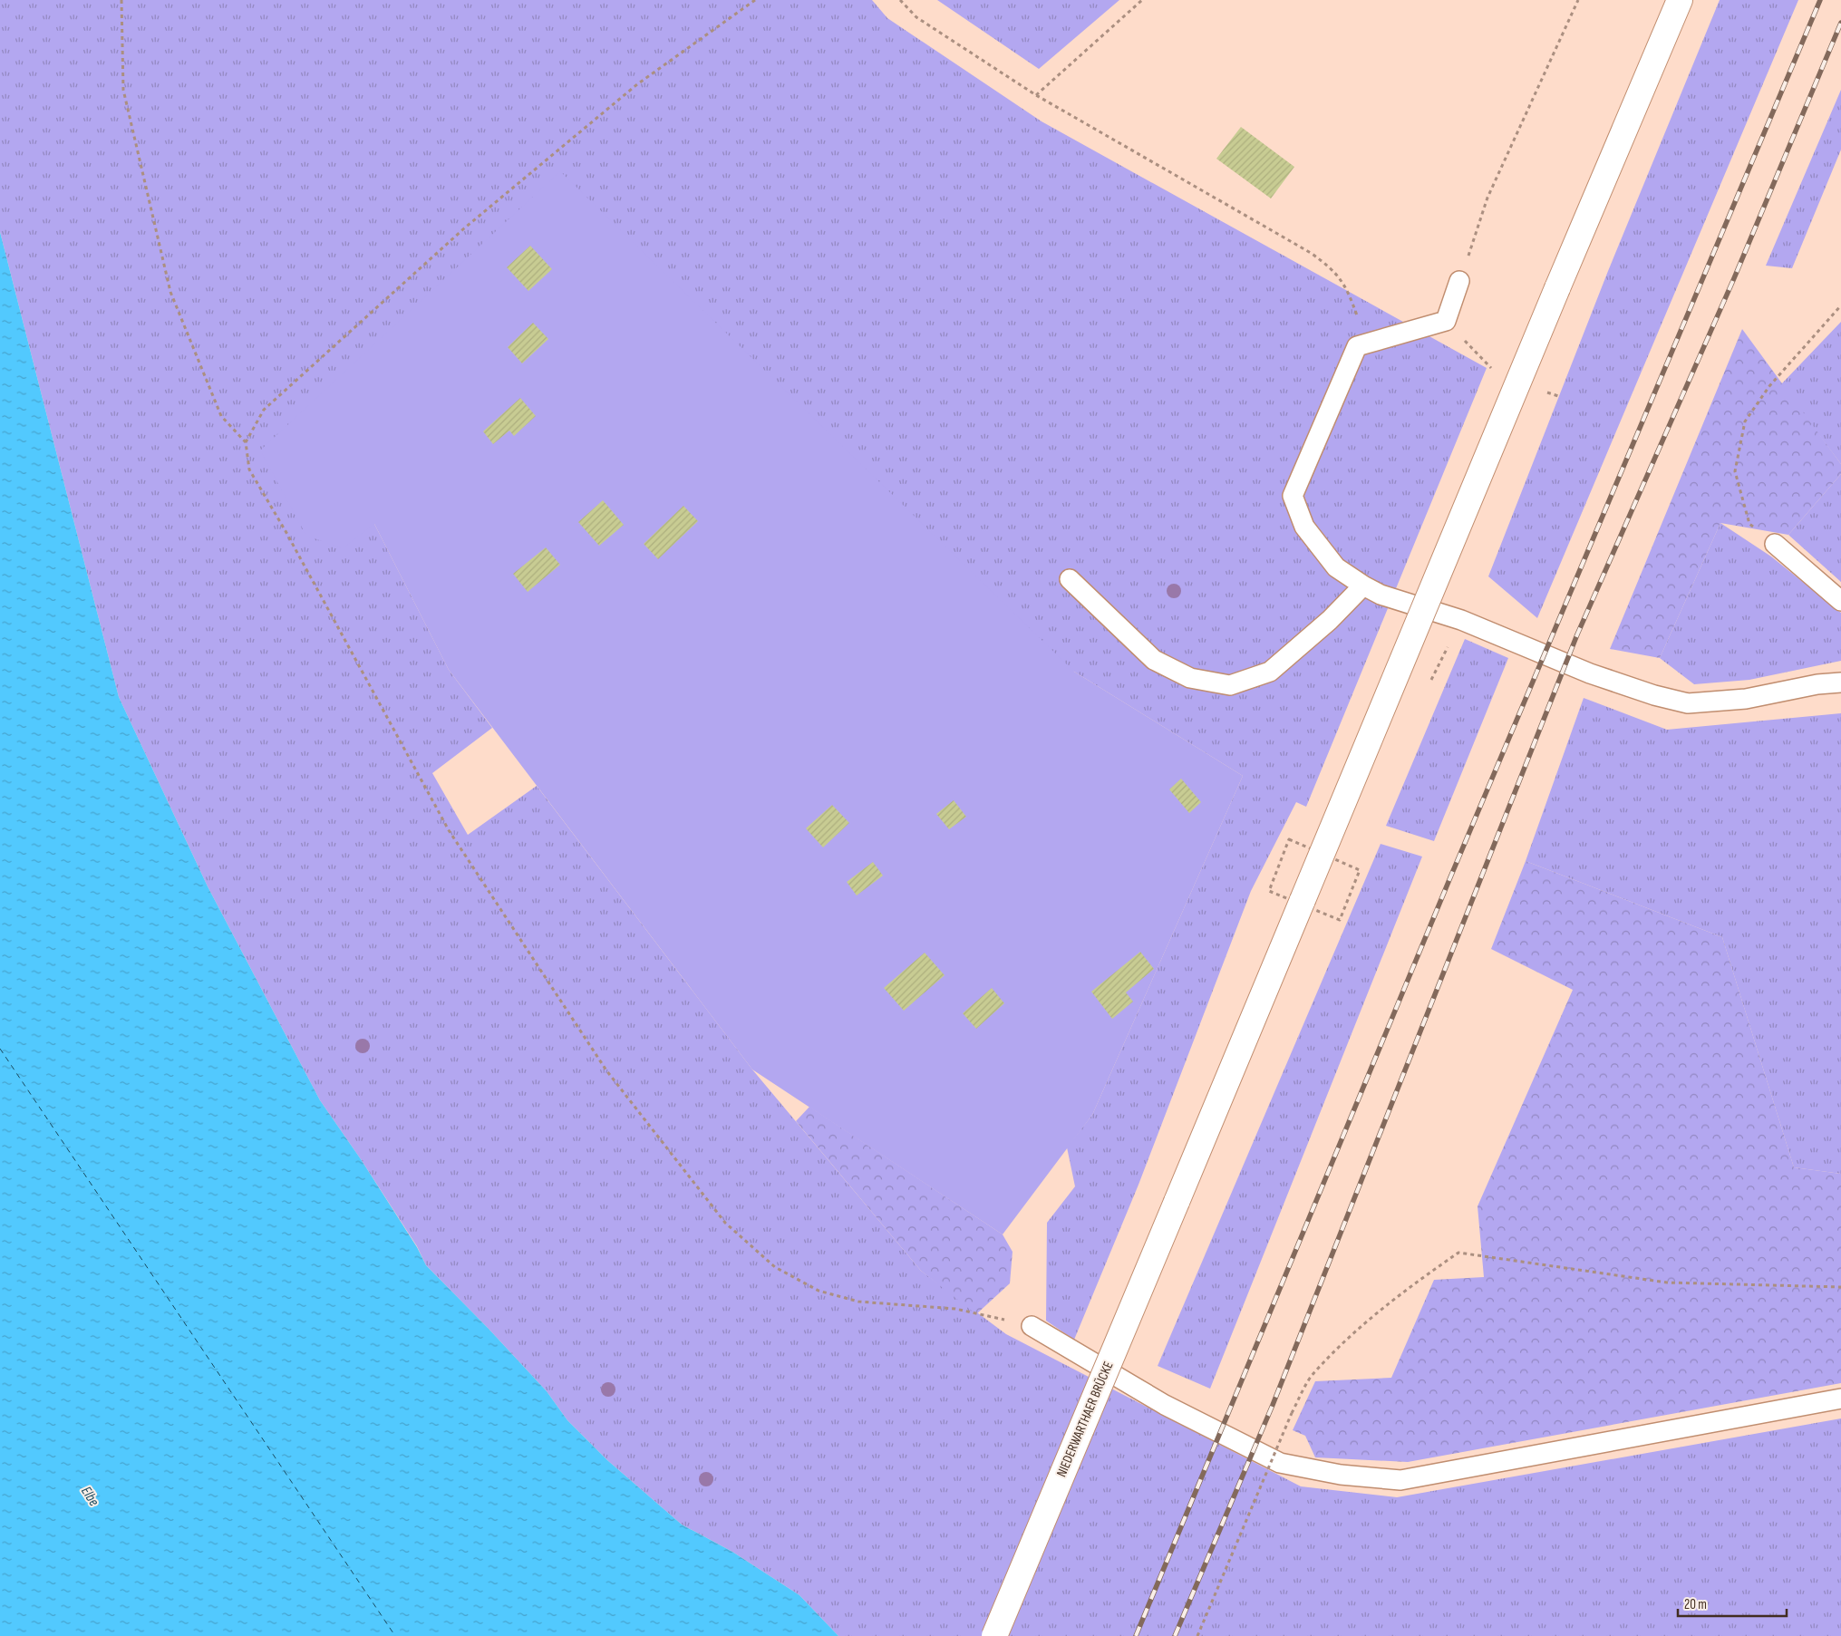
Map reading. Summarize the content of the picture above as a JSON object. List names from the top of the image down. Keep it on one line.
{"streets":{"main road":["NIEDERWARTHAER BRÜCKE"]},"water":["Elbe"],"scale_bar":"20 m"}
